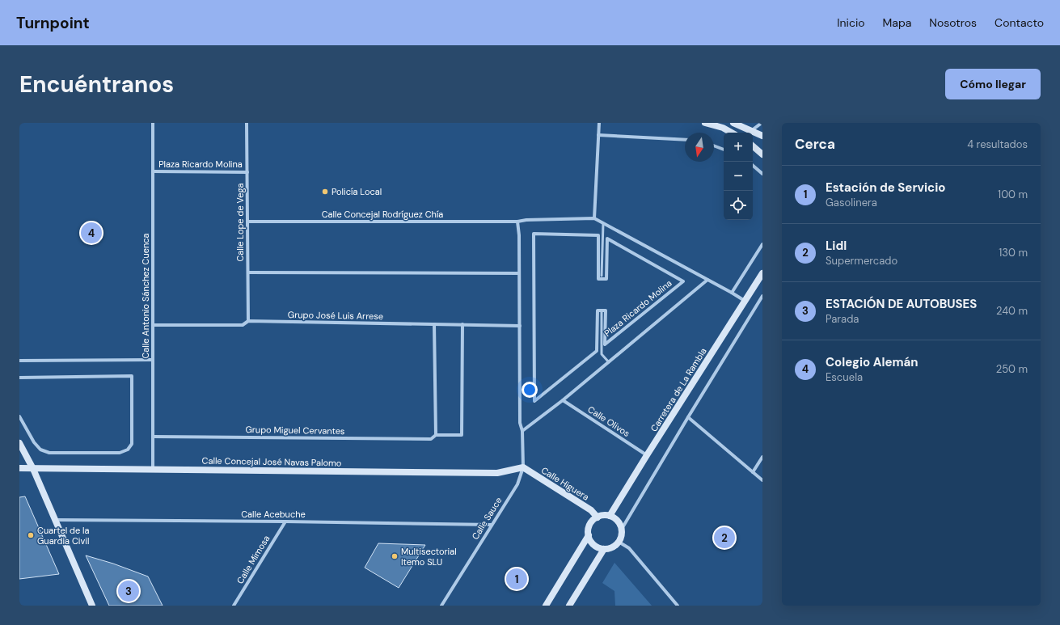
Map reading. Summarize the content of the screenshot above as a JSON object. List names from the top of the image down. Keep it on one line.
{"streets":{"street":["Plaza Ricardo Molina","Calle Concejal Rodríguez Chía","Calle Lope de Vega","Calle Antonio Sánchez Cuenca","Grupo José Luis Arrese","Carretera de La Rambla","Calle Olivos","Grupo Miguel Cervantes","Calle Concejal José Navas Palomo","Calle Higuera","Calle Acebuche","Calle Sauce","Calle Mimosa"]},"crossings":[["Plaza Ricardo Molina","Calle Lope de Vega"],["Plaza Ricardo Molina","Calle Antonio Sánchez Cuenca"],["Calle Concejal Rodríguez Chía","Calle Lope de Vega"],["Calle Lope de Vega","Grupo José Luis Arrese"],["Calle Antonio Sánchez Cuenca","Grupo José Luis Arrese"],["Calle Antonio Sánchez Cuenca","Grupo Miguel Cervantes"],["Calle Antonio Sánchez Cuenca","Calle Concejal José Navas Palomo"],["Grupo José Luis Arrese","Grupo Miguel Cervantes"],["Carretera de La Rambla","Calle Olivos"],["Carretera de La Rambla","Calle Higuera"],["Calle Concejal José Navas Palomo","Calle Higuera"],["Calle Concejal José Navas Palomo","Calle Sauce"],["Calle Higuera","Calle Sauce"],["Calle Acebuche","Calle Sauce"],["Calle Acebuche","Calle Mimosa"]],"places":["Policía Local","Cuartel de la Guardia Civil","Multisectorial Itemo SLU"],"north":"bottom","page":{"header":"Turnpoint","nav":["Inicio","Mapa","Nosotros","Contacto"],"buttons":"Cómo llegar","title":"Encuéntranos","heading":["Cerca","4 resultados"],"map_buttons":["+","−"],"list":[{"mark":"1","name":"Estación de Servicio","note":"Gasolinera","value":"100 m"},{"mark":"2","name":"Lidl","note":"Supermercado","value":"130 m"},{"mark":"3","name":"ESTACIÓN DE AUTOBUSES","note":"Parada","value":"240 m"},{"mark":"4","name":"Colegio Alemán","note":"Escuela","value":"250 m"}],"pins":["4","2","1","3"]}}
